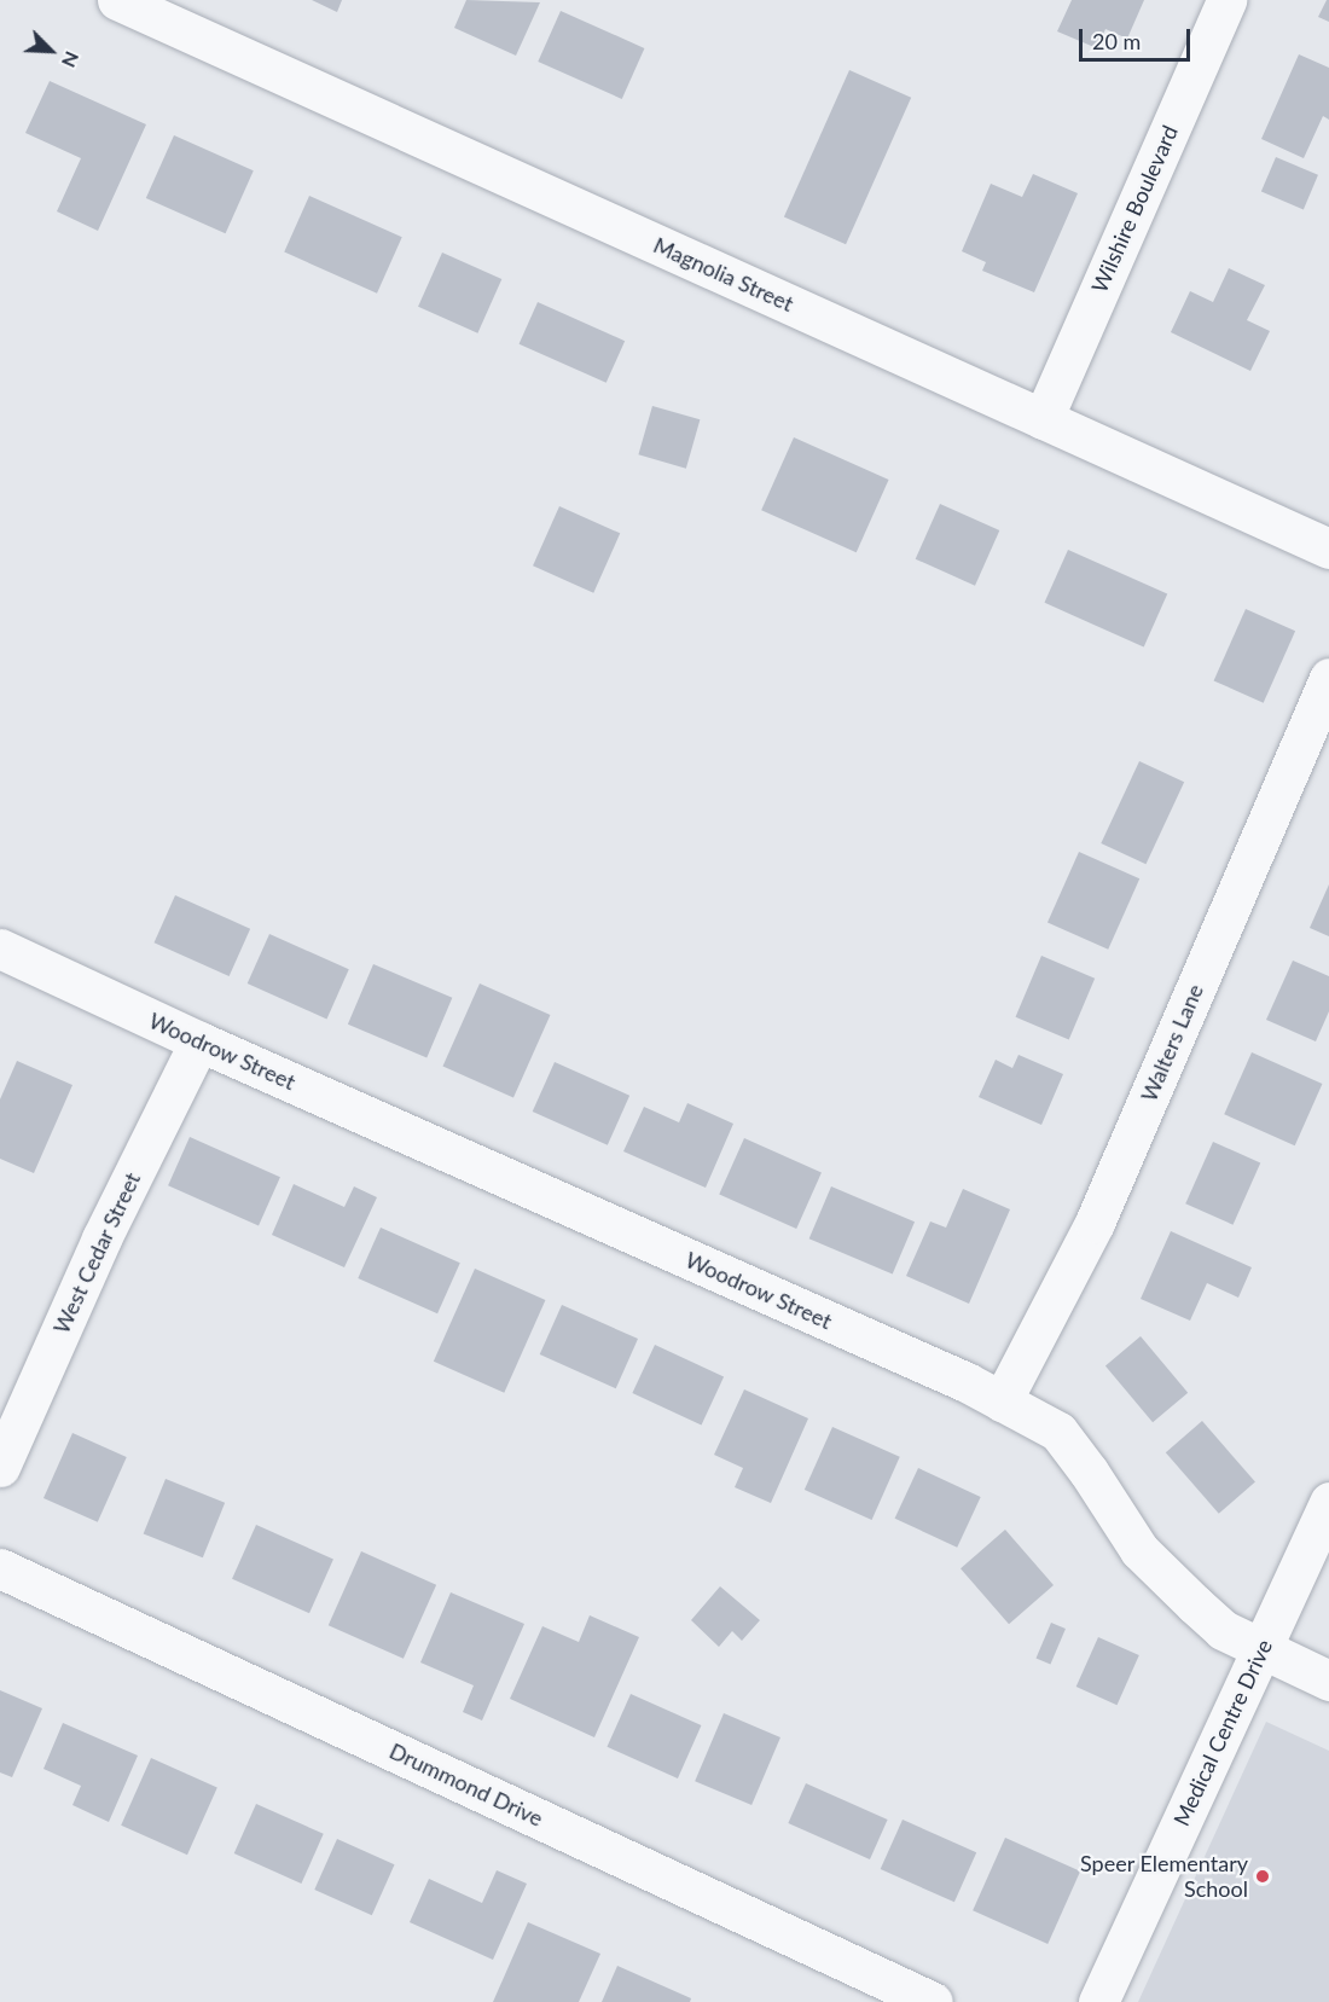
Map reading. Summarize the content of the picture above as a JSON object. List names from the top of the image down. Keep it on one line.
{"streets":{"street":["Wilshire Boulevard","Magnolia Street","Walters Lane","Woodrow Street","West Cedar Street","Medical Centre Drive","Drummond Drive"]},"crossings":[["Wilshire Boulevard","Magnolia Street"],["Walters Lane","Woodrow Street"],["Woodrow Street","West Cedar Street"],["Woodrow Street","Medical Centre Drive"]],"places":["Speer Elementary School"],"scale_bar":"20 m","north":"bottom right"}
